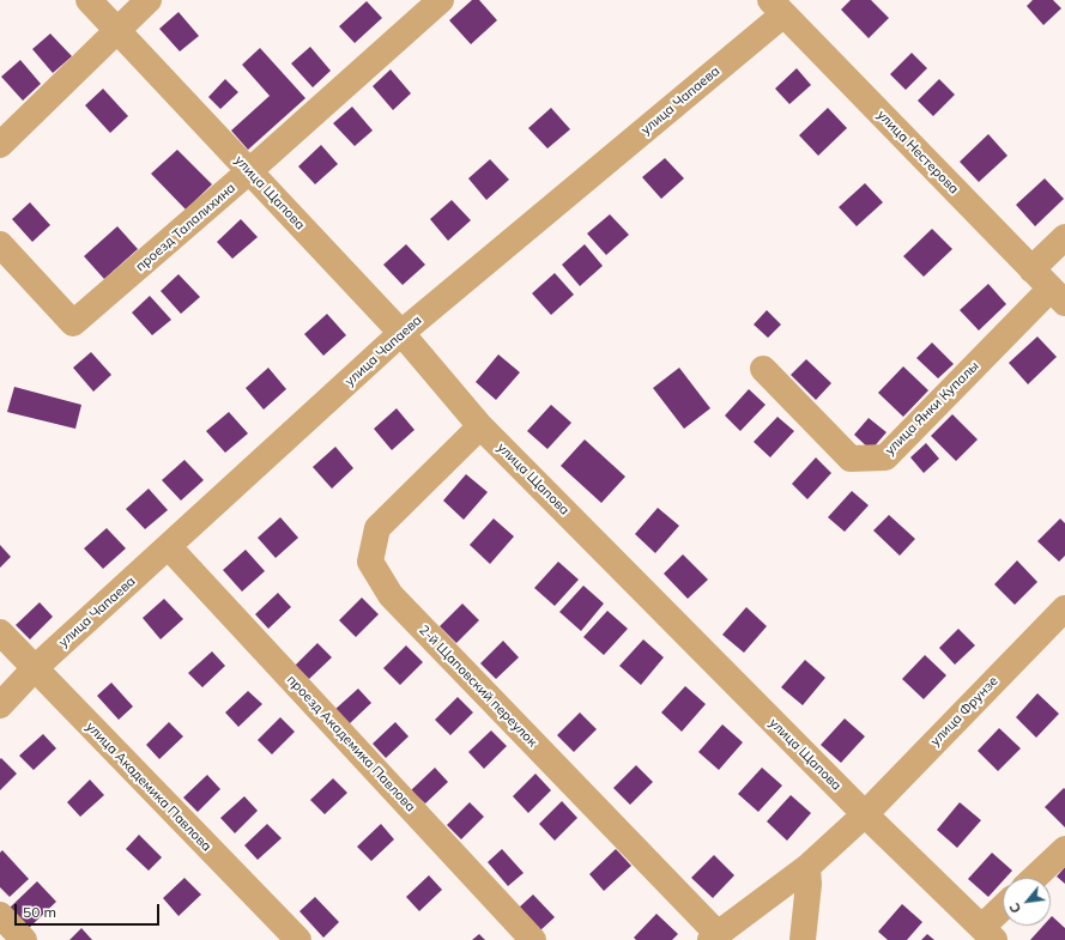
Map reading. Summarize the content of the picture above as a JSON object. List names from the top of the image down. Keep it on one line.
{"streets":{"street":["улица Чапаева","улица Нестерова","улица Щапова","проезд Талалихина","улица Янки Купалы","2-й Щаповский переулок","улица Фрунзе","проезд Академика Павлова","улица Академика Павлова"]},"crossings":[["улица Чапаева","улица Нестерова"],["улица Чапаева","улица Щапова"],["улица Чапаева","проезд Академика Павлова"],["улица Чапаева","улица Академика Павлова"],["улица Нестерова","улица Янки Купалы"],["улица Щапова","проезд Талалихина"],["улица Щапова","2-й Щаповский переулок"],["улица Щапова","улица Фрунзе"]],"scale_bar":"50 m","north":"bottom left"}
